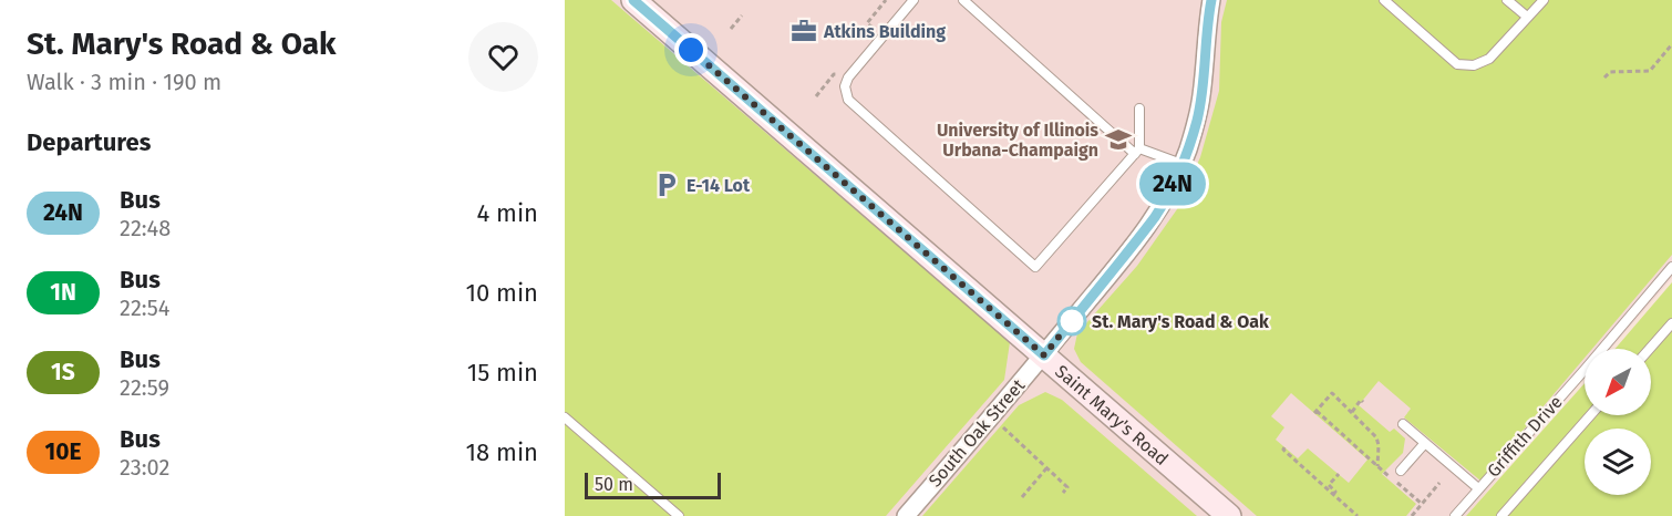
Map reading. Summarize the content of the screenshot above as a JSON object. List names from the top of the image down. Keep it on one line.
{"streets":{"main road":["Saint Mary's Road"],"street":["South Oak Street"],"lane":["Griffith Drive"]},"crossings":[["Saint Mary's Road","South Oak Street"]],"places":{"office":["Atkins Building"],"school or university":["University of Illinois Urbana-Champaign"],"parking":["E-14 Lot"],"other":["St. Mary's Road & Oak"]},"lines":["bus line 24N"],"scale_bar":"50 m","north":"bottom left","page":{"heading":[["St. Mary's Road & Oak","Walk · 3 min · 190 m"],"Departures"],"on_map":"24N","list":[{"mark":"24N","name":"Bus","note":"22:48","value":"4 min"},{"mark":"1N","name":"Bus","note":"22:54","value":"10 min"},{"mark":"1S","name":"Bus","note":"22:59","value":"15 min"},{"mark":"10E","name":"Bus","note":"23:02","value":"18 min"}],"scale":"50 m"}}
